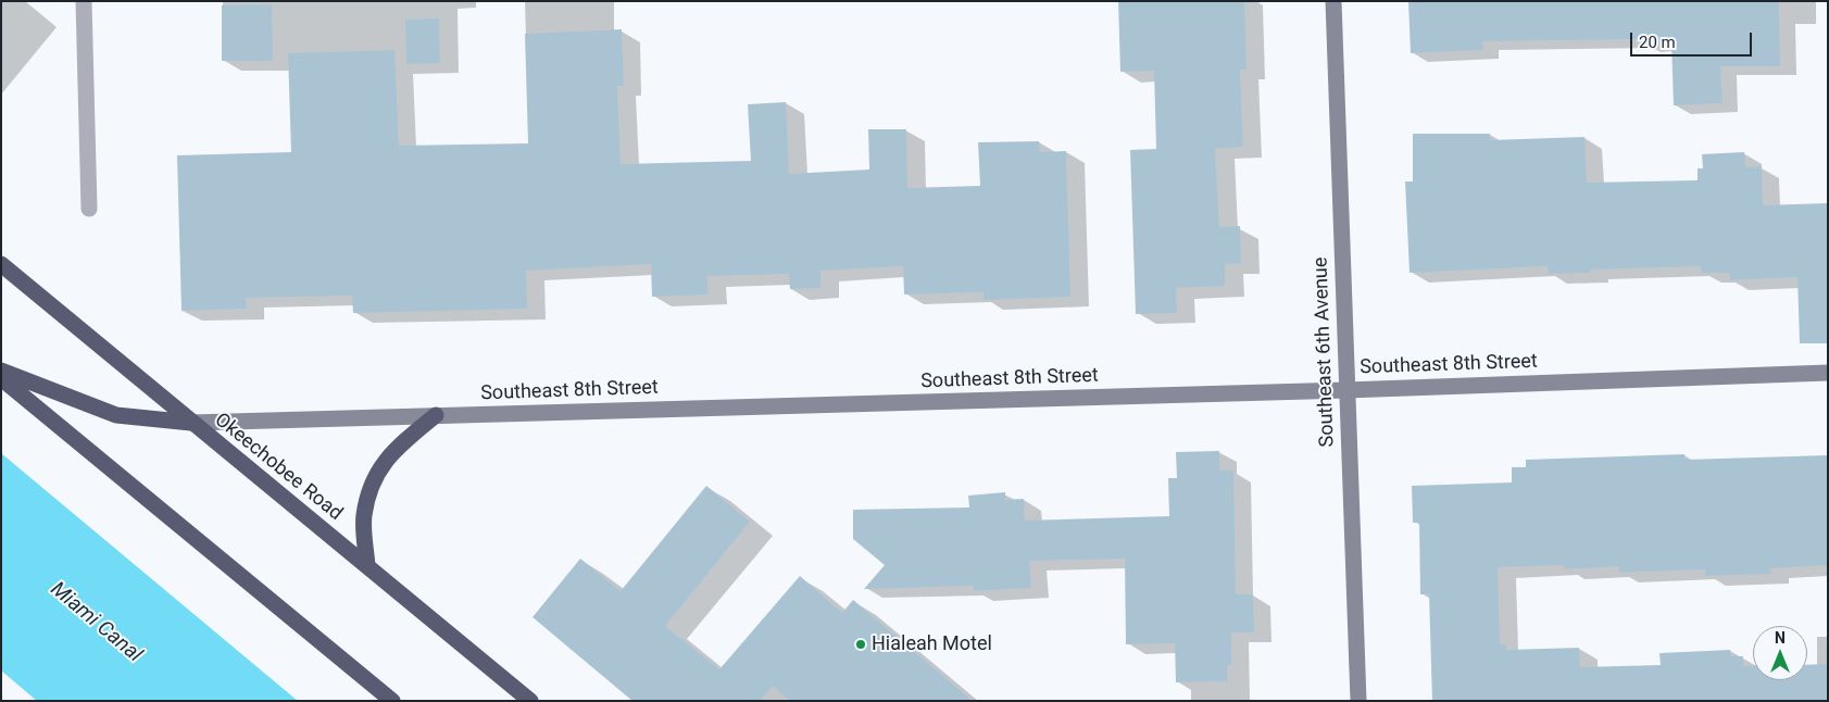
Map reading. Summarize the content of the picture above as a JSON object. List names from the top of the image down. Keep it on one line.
{"streets":{"highway":["Okeechobee Road"],"street":["Southeast 6th Avenue","Southeast 8th Street"]},"crossings":[["Southeast 6th Avenue","Southeast 8th Street"],["Southeast 8th Street","Okeechobee Road"]],"water":["Miami Canal"],"places":["Hialeah Motel"],"scale_bar":"20 m","north":"top"}
